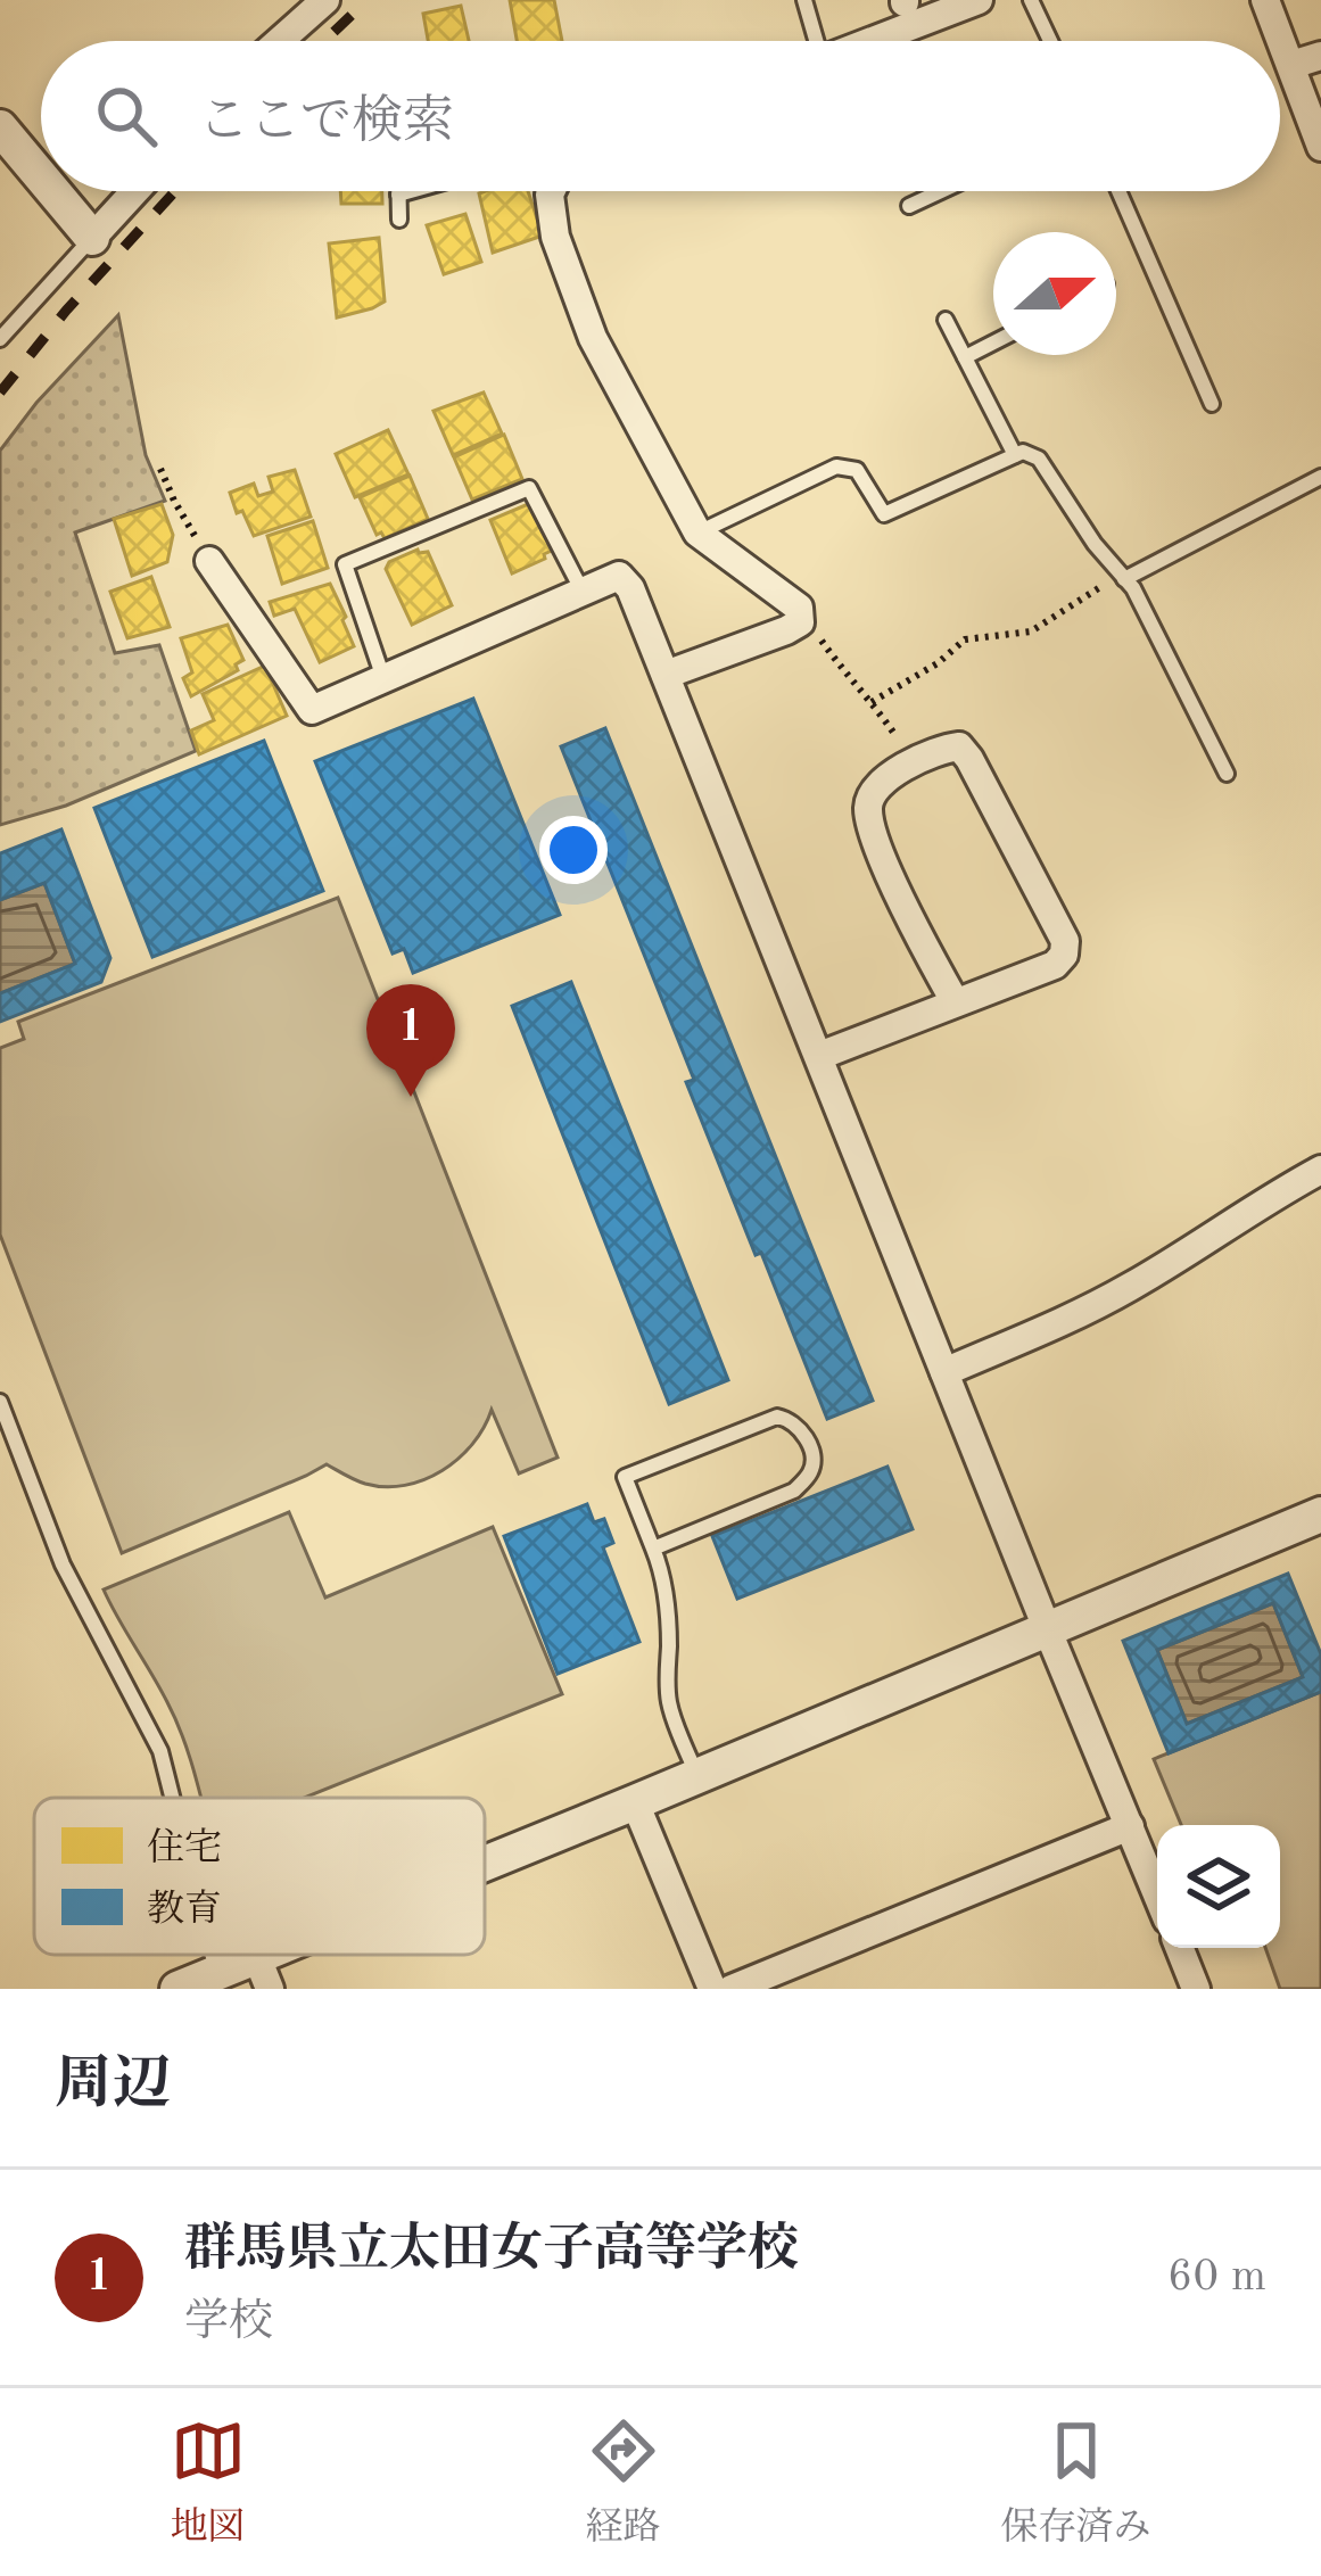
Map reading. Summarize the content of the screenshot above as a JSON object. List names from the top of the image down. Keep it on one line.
{"legend":["住宅","教育"],"north":"right","page":{"search":"ここで検索","pins":"1","heading":"周辺","list":[{"mark":"1","name":"群馬県立太田女子高等学校","note":"学校","value":"60 m"}],"nav":["地図","経路","保存済み"]}}
